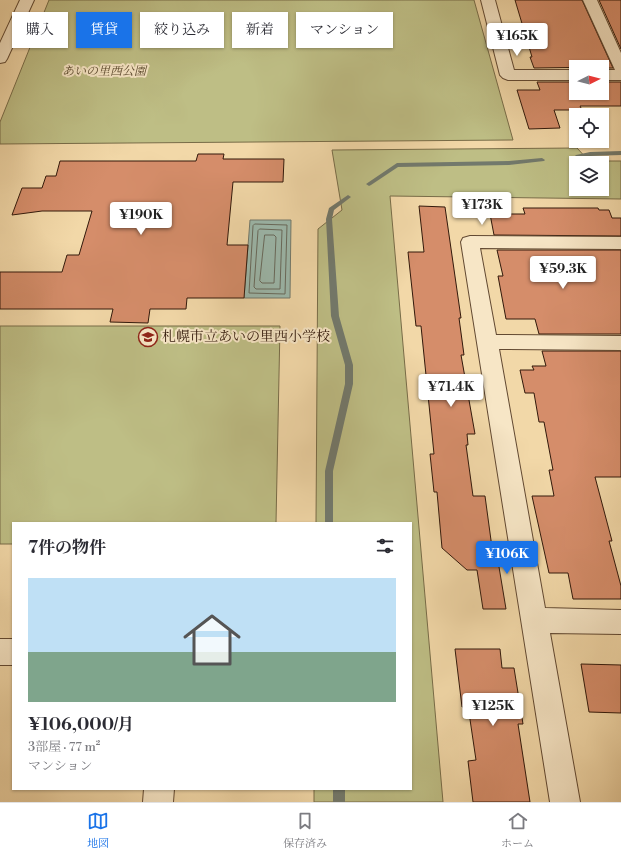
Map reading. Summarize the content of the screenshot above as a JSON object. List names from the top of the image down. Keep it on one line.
{"parks":["あいの里西公園"],"places":{"school or university":["札幌市立あいの里西小学校"]},"north":"right","page":{"chip":["購入","賃貸","絞り込み","新着","マンション"],"price":["¥165K","¥173K","¥190K","¥59.3K","¥71.4K","¥106K","¥125K"],"heading":"7件の物件","list":[{"name":"¥106,000/月","note":"3部屋 · 77 m² · マンション"}],"tabs":["地図","保存済み","ホーム"]}}
